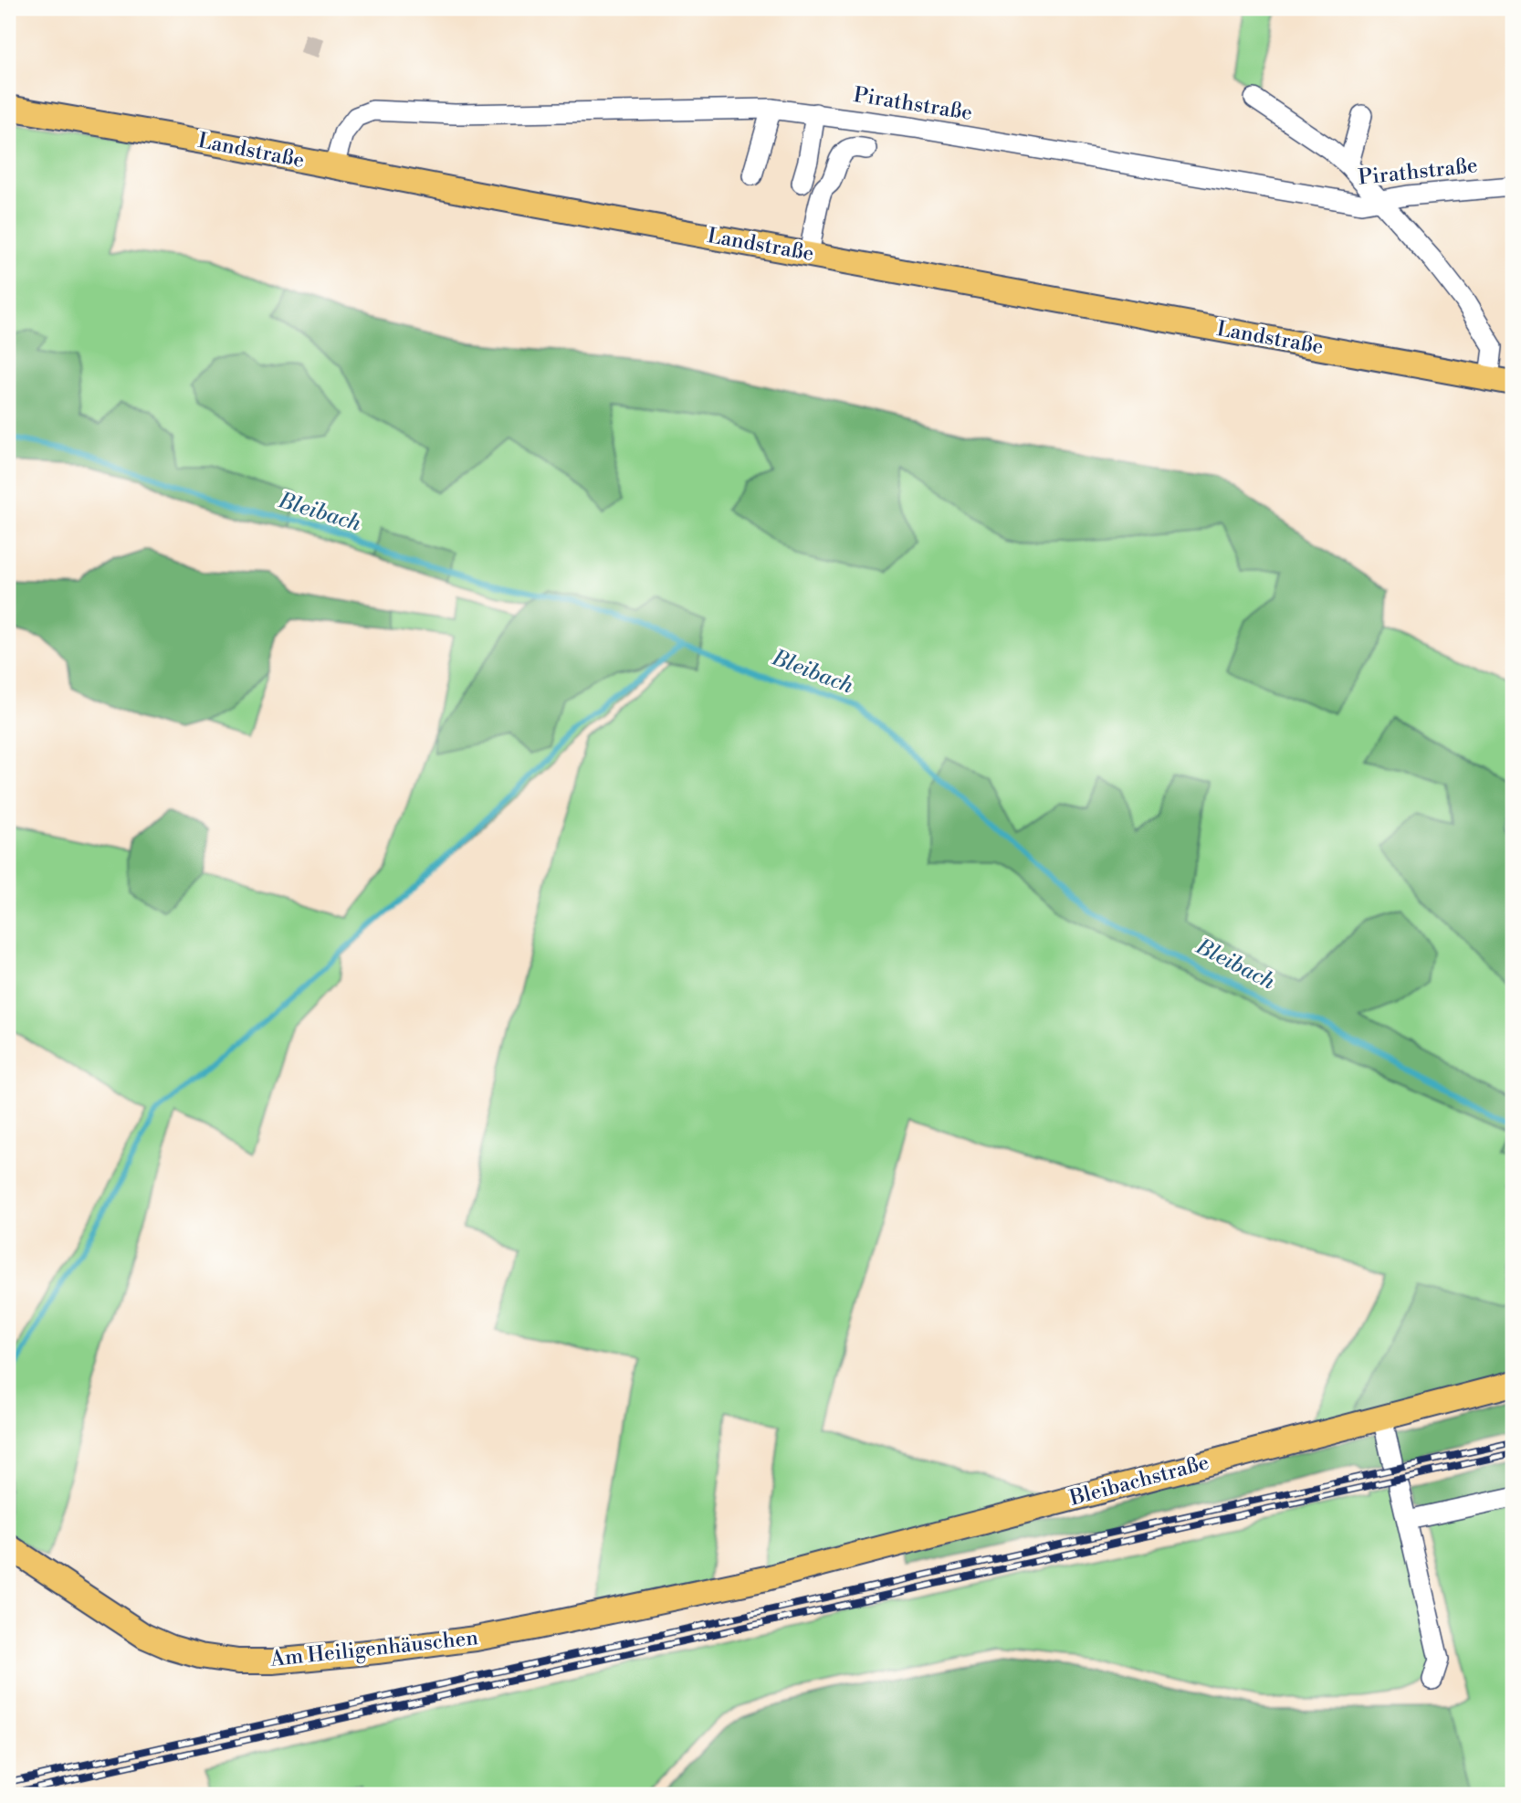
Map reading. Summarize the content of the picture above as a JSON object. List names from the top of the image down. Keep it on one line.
{"streets":{"main road":["Landstraße","Bleibachstraße","Am Heiligenhäuschen"],"street":["Pirathstraße"]},"crossings":[["Pirathstraße","Landstraße"],["Bleibachstraße","Am Heiligenhäuschen"]],"water":["Bleibach"]}
